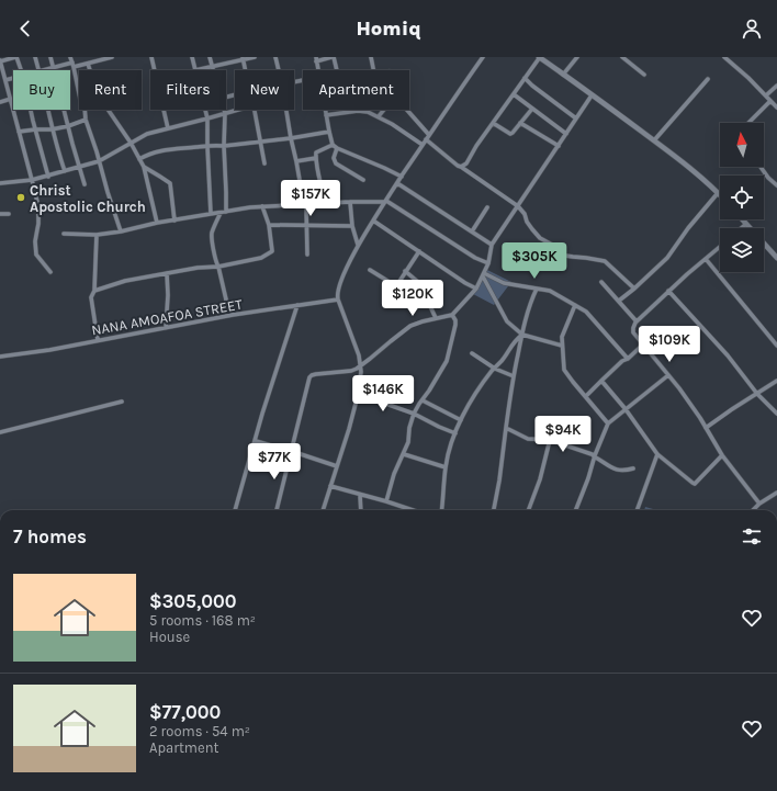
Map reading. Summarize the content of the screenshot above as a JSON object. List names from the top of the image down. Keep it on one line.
{"streets":{"street":["NANA AMOAFOA STREET"]},"places":["Christ Apostolic Church"],"north":"top","page":{"header":"Homiq","chip":["Buy","Rent","Filters","New","Apartment"],"price":["$157K","$305K","$120K","$109K","$146K","$94K","$77K"],"heading":"7 homes","list":[{"name":"$305,000","note":"5 rooms · 168 m² · House"},{"name":"$77,000","note":"2 rooms · 54 m² · Apartment"}]}}
